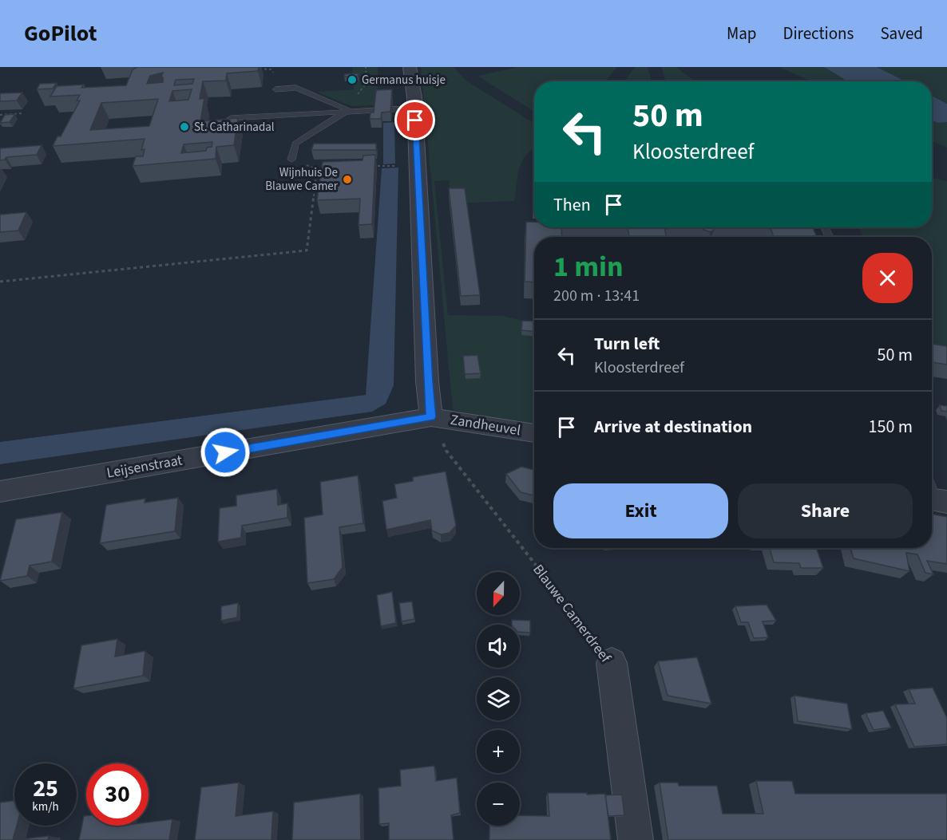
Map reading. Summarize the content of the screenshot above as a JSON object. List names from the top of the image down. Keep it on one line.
{"streets":{"street":["Zandheuvel","Leijsenstraat","Blauwe Camerdreef"]},"crossings":[["Zandheuvel","Leijsenstraat"],["Zandheuvel","Blauwe Camerdreef"],["Leijsenstraat","Blauwe Camerdreef"]],"places":["Germanus huisje","St. Catharinadal","Wijnhuis De Blauwe Camer"],"north":"bottom","page":{"header":"GoPilot","nav":["Map","Directions","Saved"],"turn":["50 m","Kloosterdreef"],"then":"Then","heading":["1 min","200 m · 13:41"],"list":[{"name":"Turn left","note":"Kloosterdreef","value":"50 m"},{"name":"Arrive at destination","value":"150 m"}],"buttons":["Exit","Share"],"map_buttons":["+","−"],"speed":"25 km/h","limit":"30"}}
